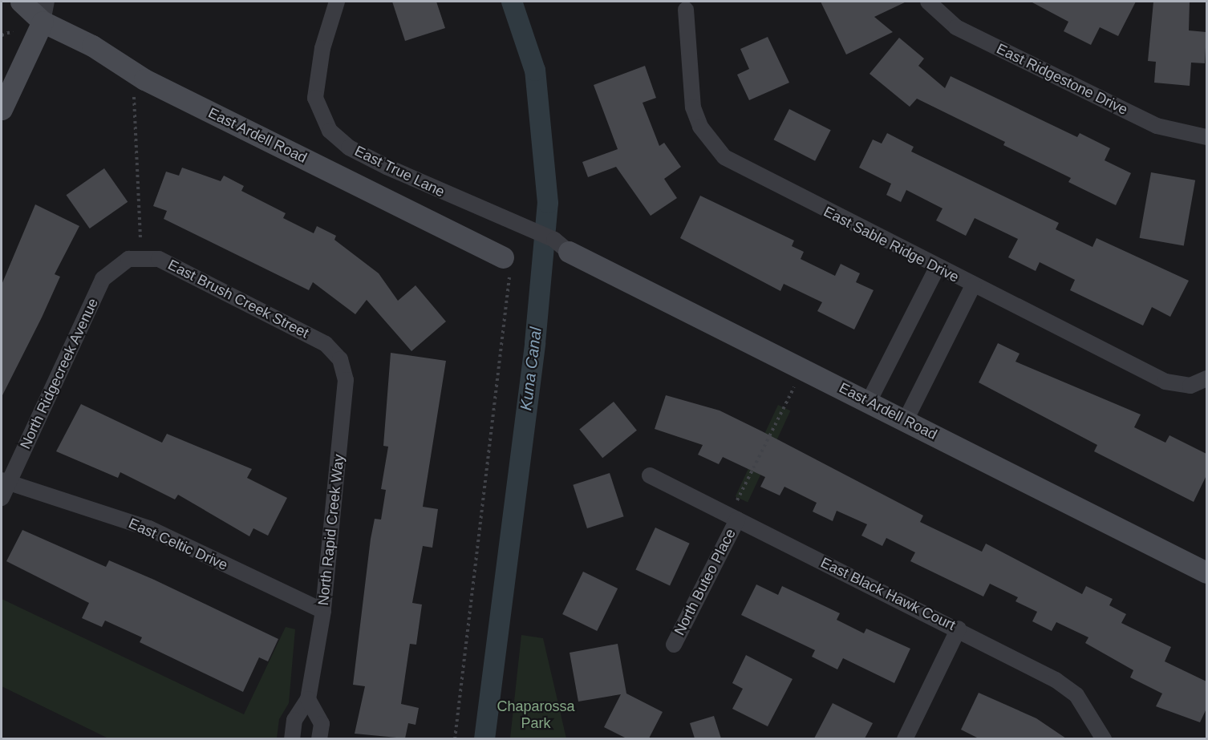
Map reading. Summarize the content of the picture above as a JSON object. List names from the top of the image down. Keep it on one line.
{"streets":{"street":["East Ridgestone Drive","East Ardell Road","East True Lane","East Sable Ridge Drive","East Brush Creek Street","North Ridgecreek Avenue","North Rapid Creek Way","East Celtic Drive","North Buteo Place","East Black Hawk Court"]},"crossings":[["East Ardell Road","East True Lane"],["East Brush Creek Street","North Ridgecreek Avenue"],["East Brush Creek Street","North Rapid Creek Way"],["North Ridgecreek Avenue","East Celtic Drive"],["North Rapid Creek Way","East Celtic Drive"],["North Buteo Place","East Black Hawk Court"]],"water":["Kuna Canal"],"parks":["Chaparossa Park"]}
